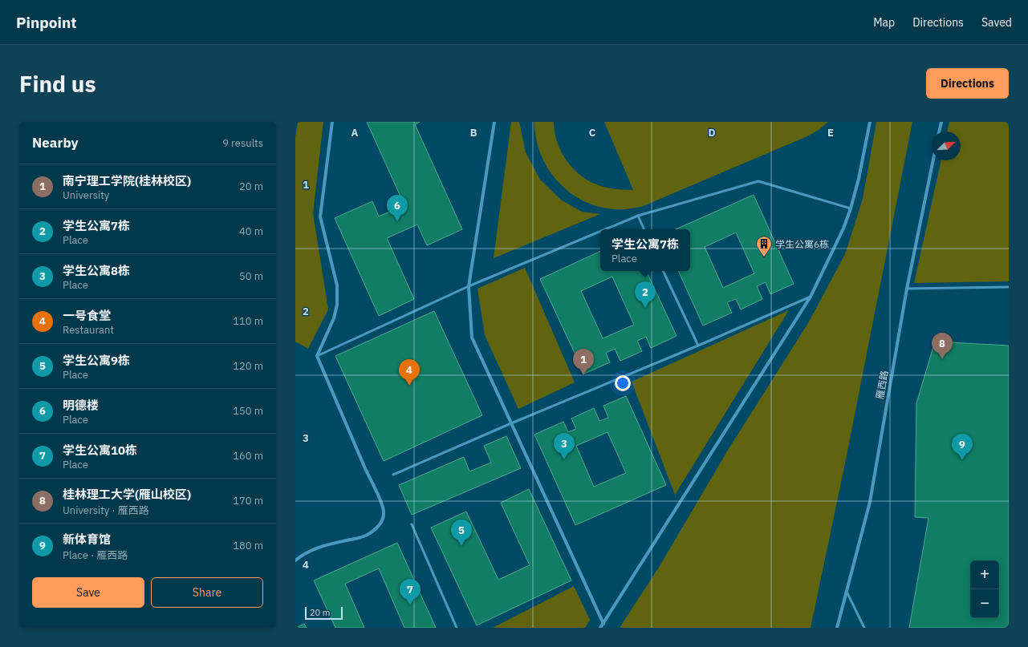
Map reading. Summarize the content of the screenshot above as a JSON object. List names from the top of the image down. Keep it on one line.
{"streets":{"street":["雁西路"]},"places":{"building":["学生公寓6栋"]},"scale_bar":"20 m","north":"top right","page":{"header":"Pinpoint","nav":["Map","Directions","Saved"],"buttons":["Directions",["Save","Share"]],"title":"Find us","heading":["Nearby","9 results"],"list":[{"mark":"1","name":"南宁理工学院(桂林校区)","note":"University","value":"20 m"},{"mark":"2","name":"学生公寓7栋","note":"Place","value":"40 m"},{"mark":"3","name":"学生公寓8栋","note":"Place","value":"50 m"},{"mark":"4","name":"一号食堂","note":"Restaurant","value":"110 m"},{"mark":"5","name":"学生公寓9栋","note":"Place","value":"120 m"},{"mark":"6","name":"明德楼","note":"Place","value":"150 m"},{"mark":"7","name":"学生公寓10栋","note":"Place","value":"160 m"},{"mark":"8","name":"桂林理工大学(雁山校区)","note":"University · 雁西路","value":"170 m"},{"mark":"9","name":"新体育馆","note":"Place · 雁西路","value":"180 m"}],"pins":["6","2","8","1","4","3","9","5","7"],"popup":["学生公寓7栋","Place"],"map_buttons":["+","−"],"scale":"20 m"},"grid":{"columns":["A","B","C","D","E"],"rows":["1","2","3","4"]}}
